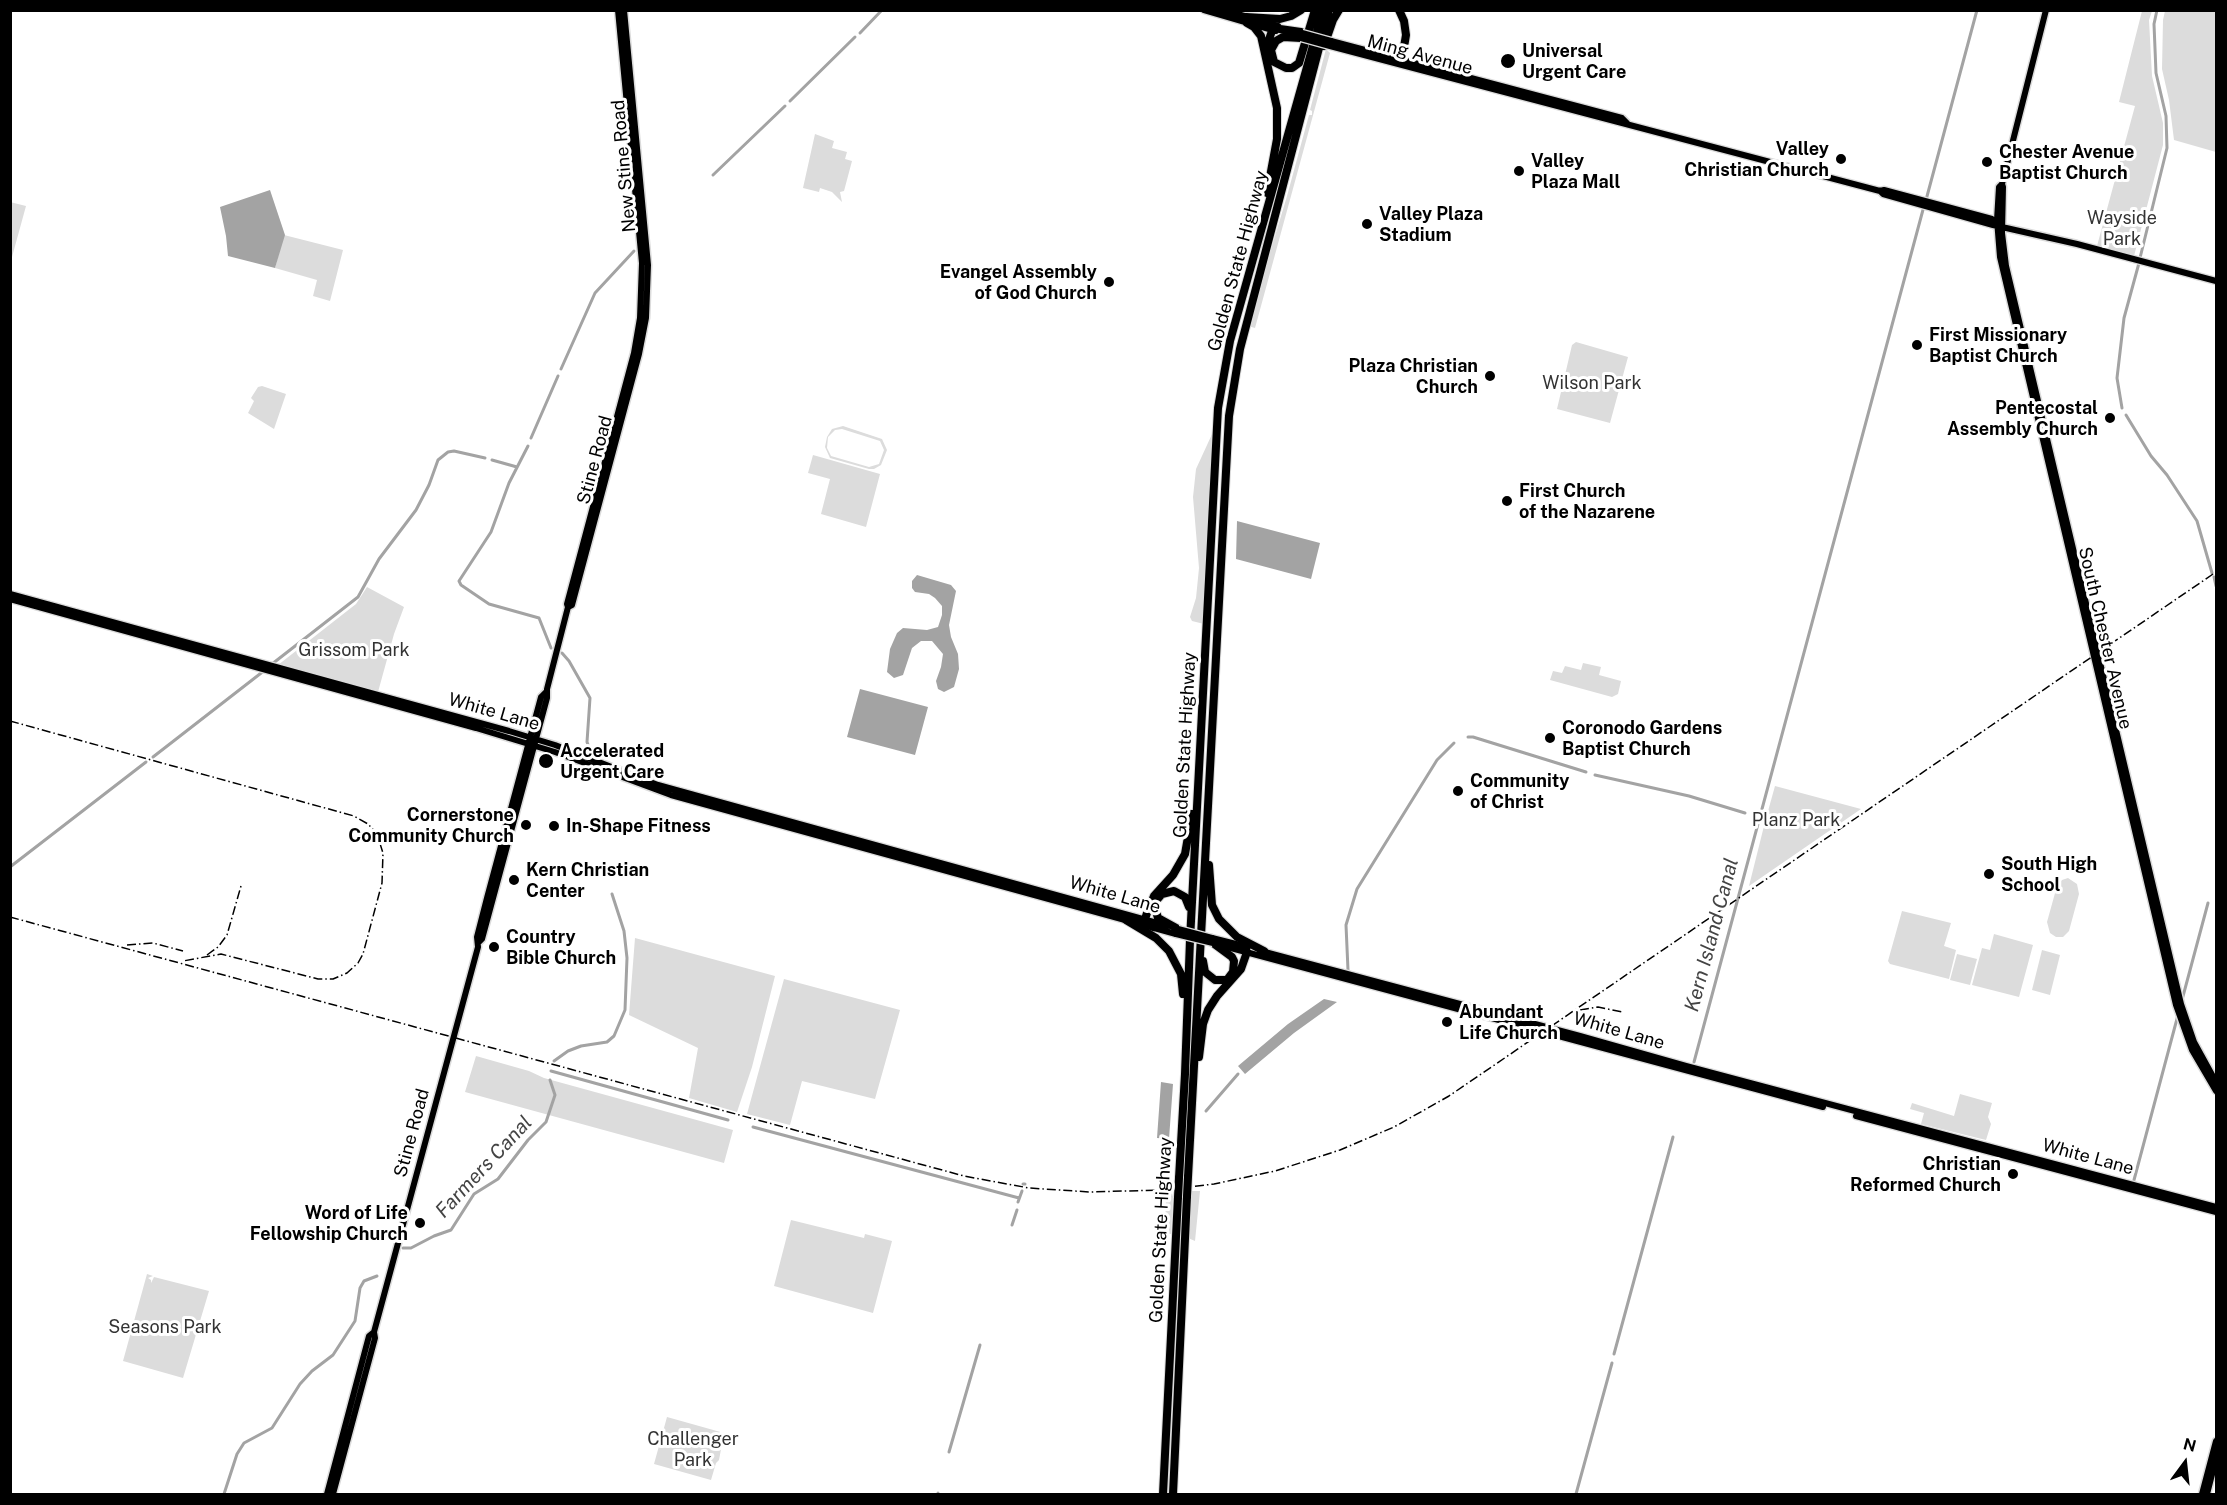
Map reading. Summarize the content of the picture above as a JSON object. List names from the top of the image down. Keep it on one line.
{"streets":{"highway":["Golden State Highway"],"main road":["Ming Avenue","New Stine Road","Stine Road","South Chester Avenue","White Lane"]},"crossings":[["Ming Avenue","South Chester Avenue"],["New Stine Road","Stine Road"],["Stine Road","White Lane"]],"water":["Kern Island Canal","Farmers Canal"],"parks":["Wayside Park","Wilson Park","Grissom Park","Planz Park","Seasons Park","Challenger Park"],"places":["Universal Urgent Care","Valley Christian Church","Chester Avenue Baptist Church","Valley Plaza Mall","Valley Plaza Stadium","Evangel Assembly of God Church","First Missionary Baptist Church","Plaza Christian Church","Pentecostal Assembly Church","First Church of the Nazarene","Coronodo Gardens Baptist Church","Accelerated Urgent Care","Community of Christ","Cornerstone Community Church","In-Shape Fitness","South High School","Kern Christian Center","Country Bible Church","Abundant Life Church","Christian Reformed Church","Word of Life Fellowship Church"],"north":"top"}
